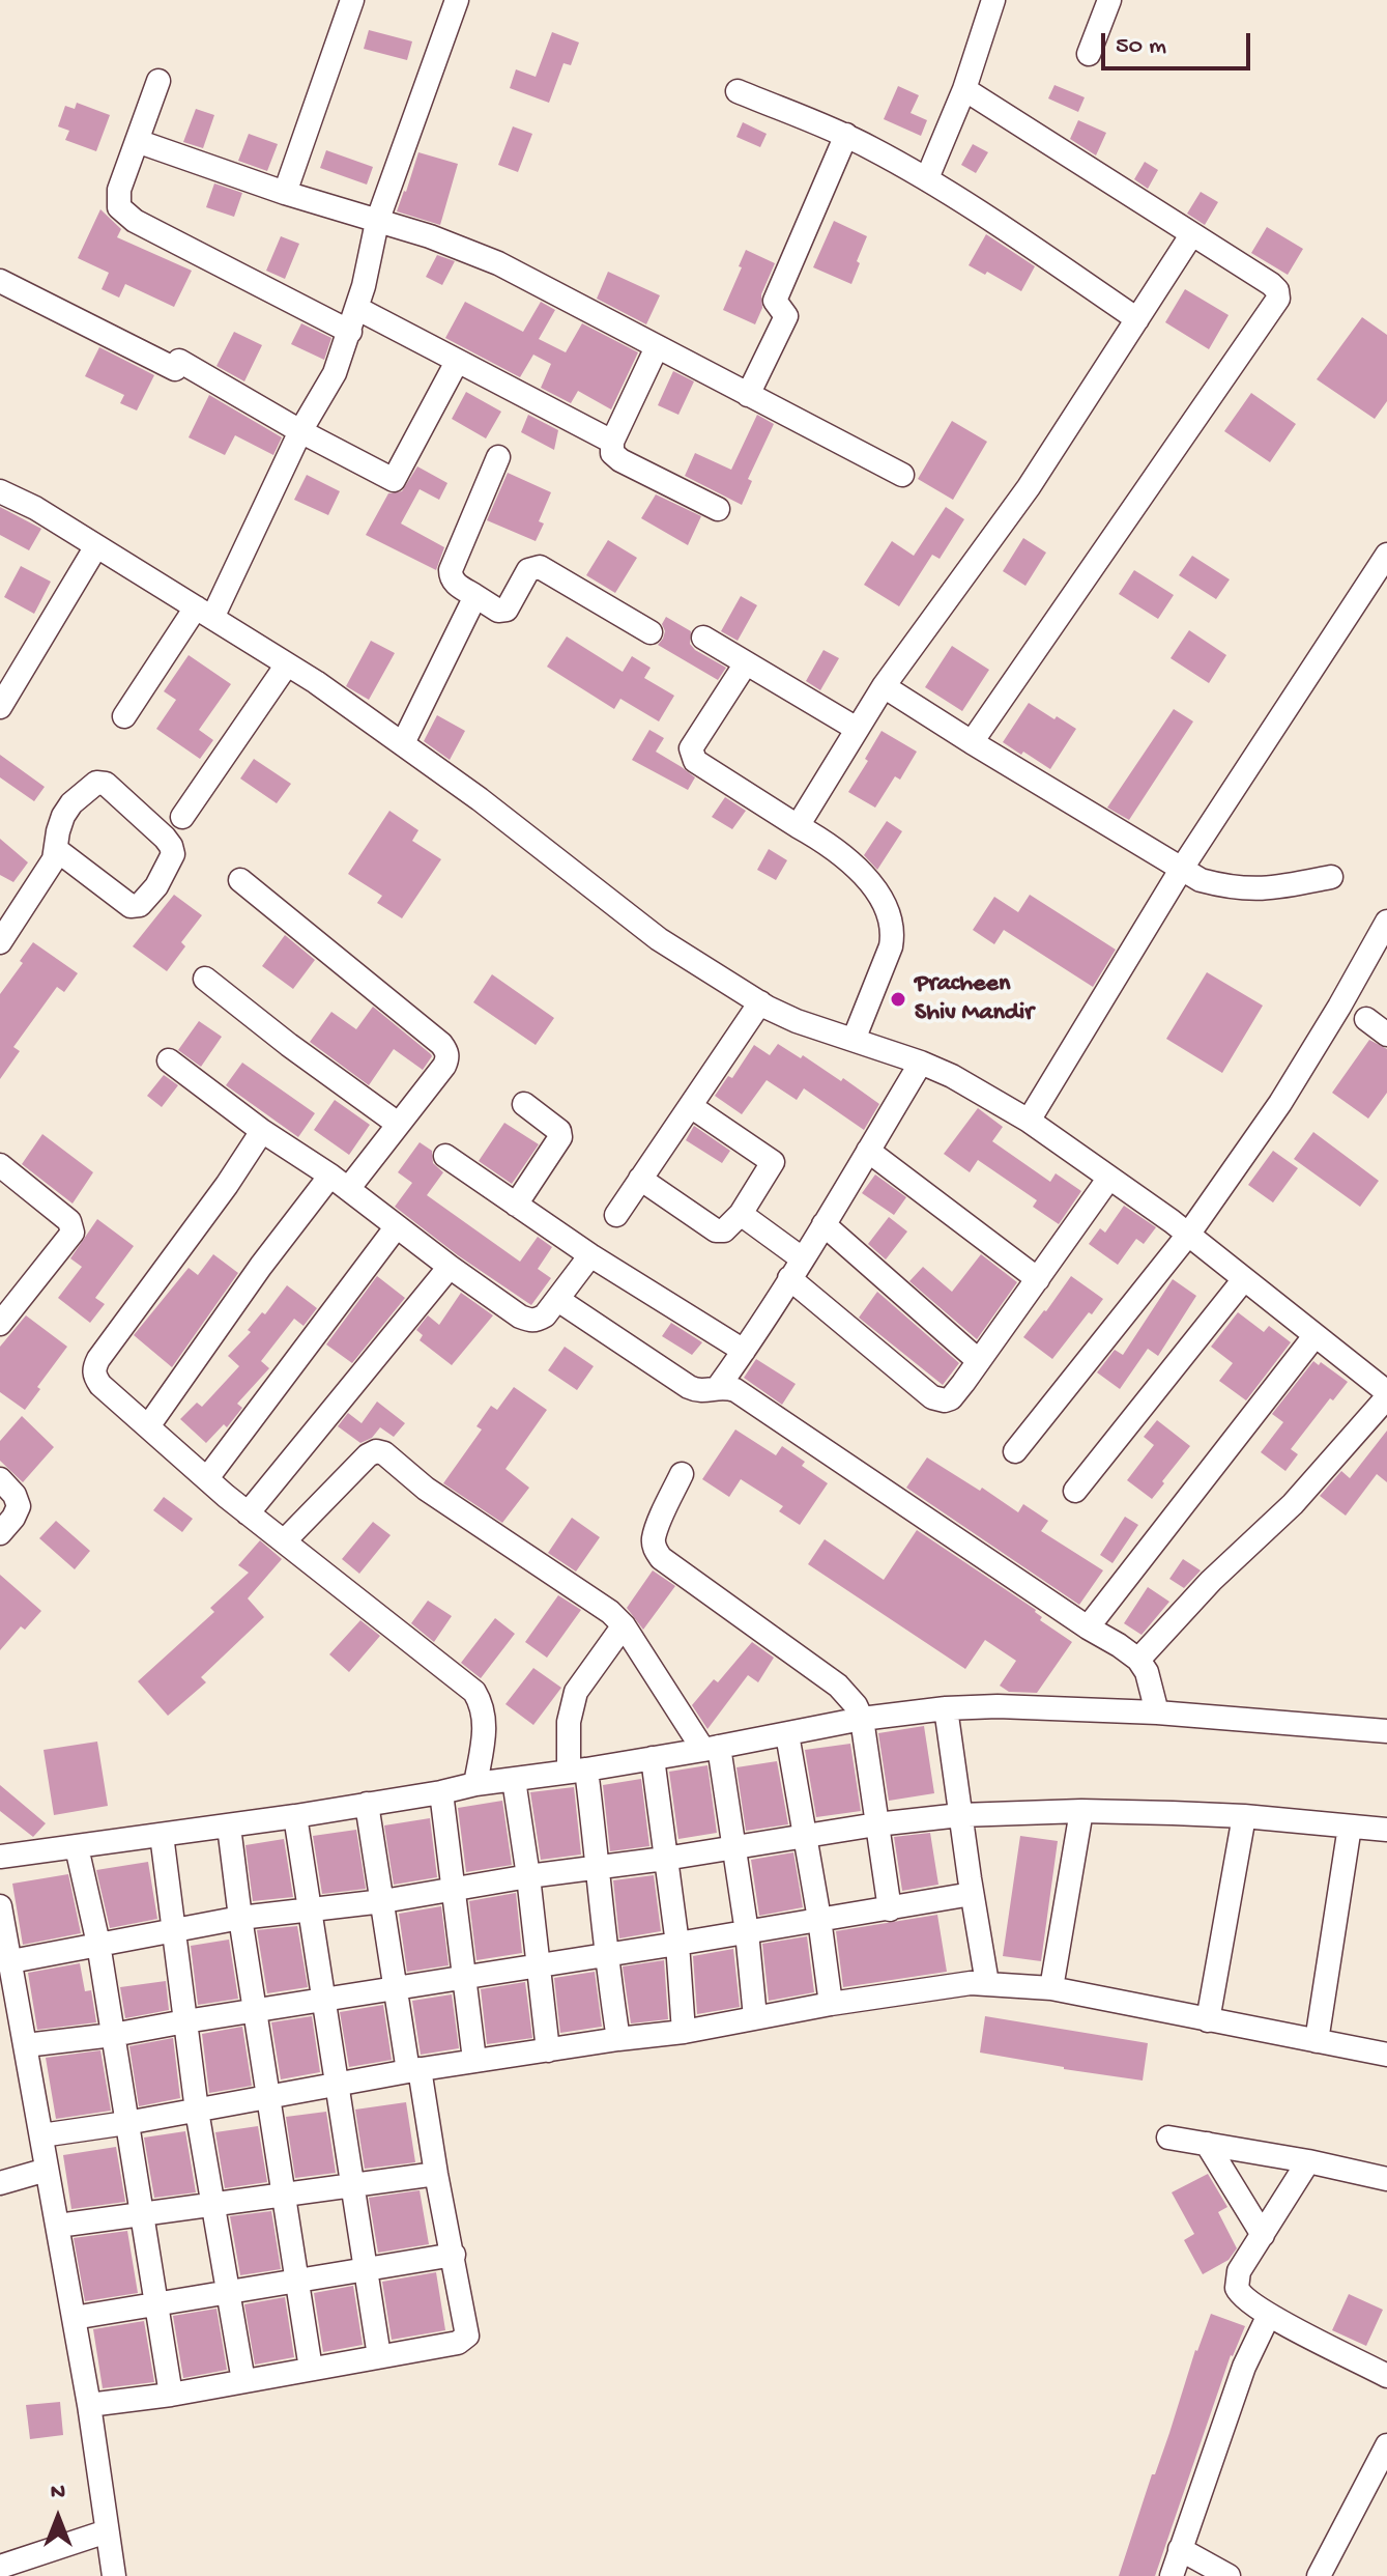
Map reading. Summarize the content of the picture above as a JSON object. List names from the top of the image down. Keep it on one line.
{"places":["Pracheen Shiv Mandir"],"scale_bar":"50 m","north":"top"}
